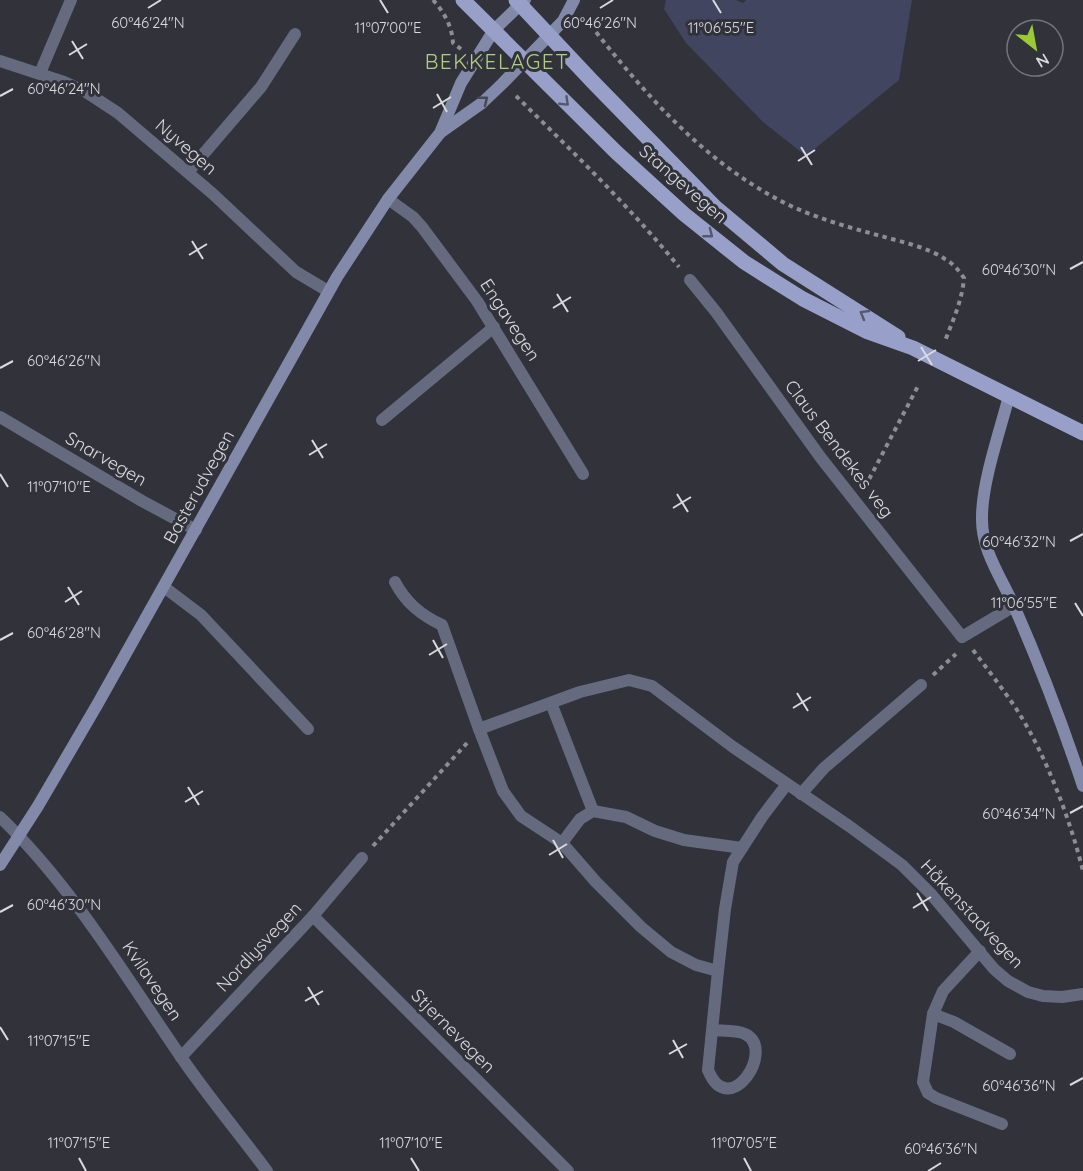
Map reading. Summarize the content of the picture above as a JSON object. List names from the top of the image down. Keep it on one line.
{"streets":{"main road":["Stangevegen","Basterudvegen"],"street":["Nyvegen","Engavegen","Claus Bendekes veg","Snarvegen","Håkenstadvegen","Nordlysvegen","Kvilavegen","Stjernevegen"]},"crossings":[["Nyvegen","Basterudvegen"],["Stangevegen","Basterudvegen"],["Engavegen","Basterudvegen"],["Snarvegen","Basterudvegen"],["Basterudvegen","Kvilavegen"],["Nordlysvegen","Kvilavegen"],["Nordlysvegen","Stjernevegen"]],"districts":["BEKKELAGET"],"north":"bottom right","coordinates":["60°46'24\"N","60°46'26\"N","11°07'00\"E","11°06'55\"E","60°46'30\"N","11°07'10\"E","60°46'32\"N","60°46'28\"N","60°46'34\"N","11°07'15\"E","60°46'36\"N","11°07'05\"E"]}
